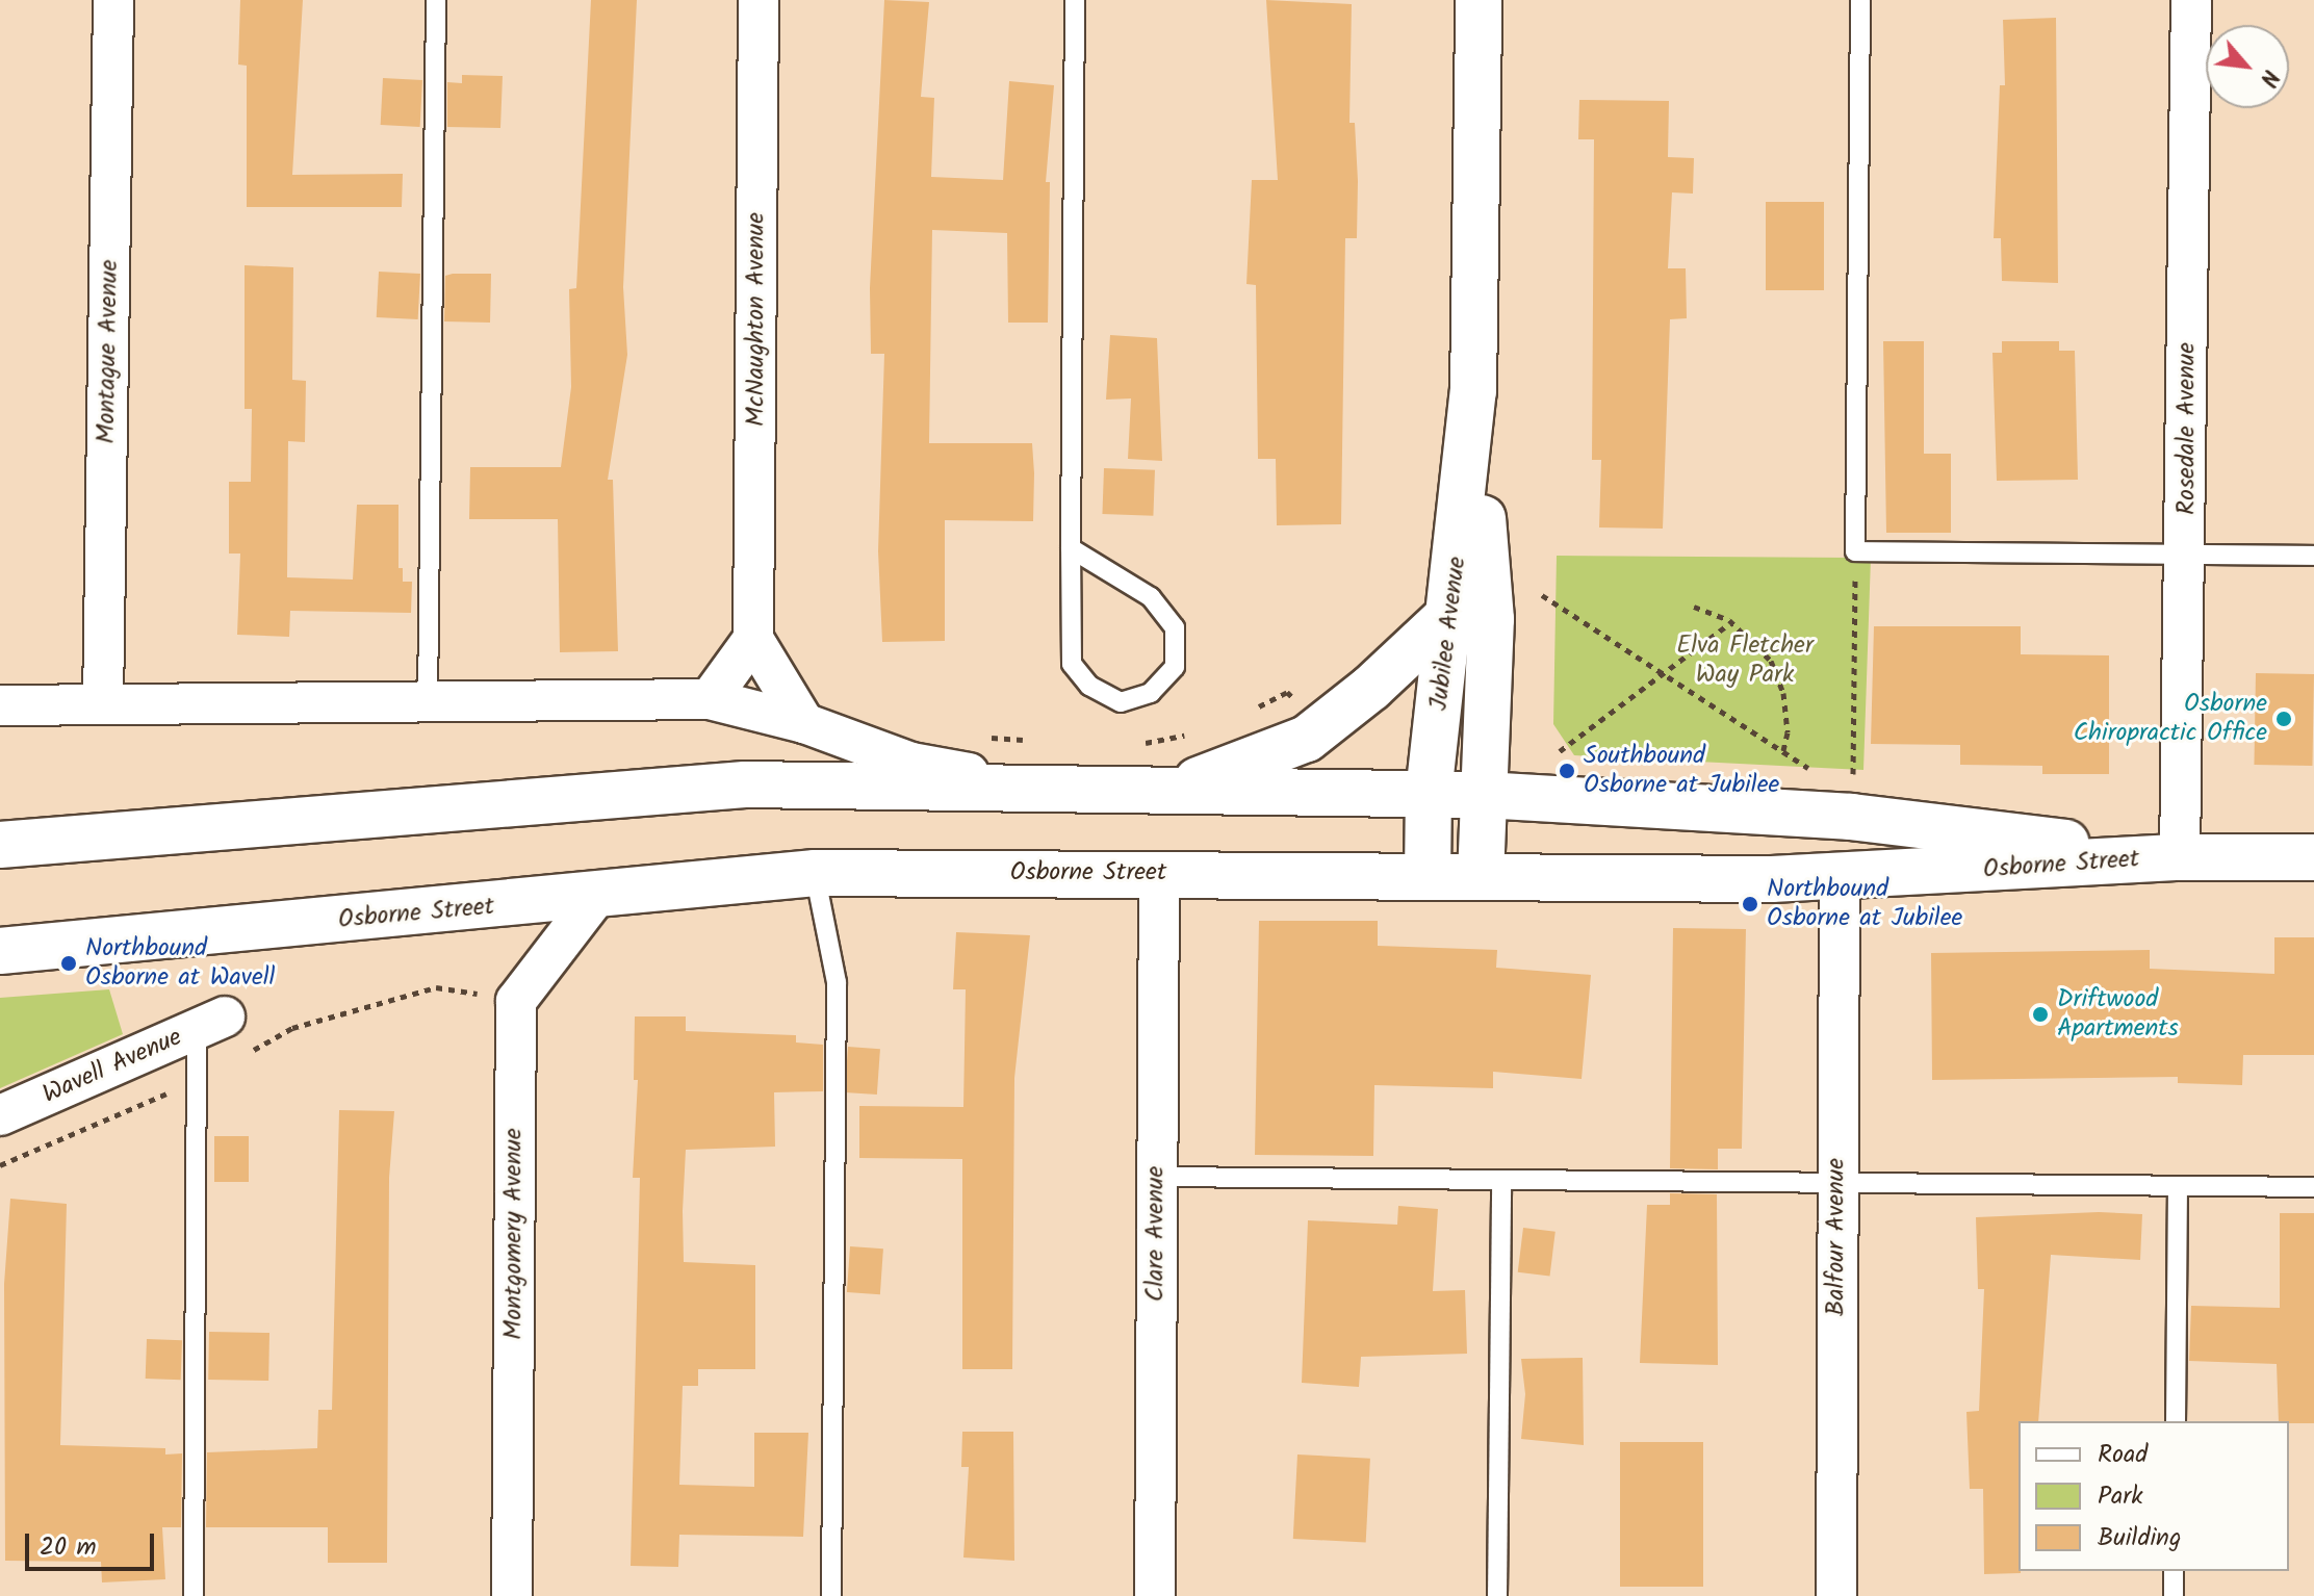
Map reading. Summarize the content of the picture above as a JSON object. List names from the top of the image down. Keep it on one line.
{"streets":{"main road":["Jubilee Avenue","Osborne Street"],"street":["McNaughton Avenue","Montague Avenue","Rosedale Avenue","Wavell Avenue","Montgomery Avenue","Clare Avenue","Balfour Avenue"]},"crossings":[["Montague Avenue","Osborne Street"],["Rosedale Avenue","Osborne Street"],["Jubilee Avenue","Osborne Street"],["Osborne Street","Clare Avenue"],["Osborne Street","Balfour Avenue"]],"parks":["Elva Fletcher Way Park"],"places":["Osborne Chiropractic Office","Southbound Osborne at Jubilee","Northbound Osborne at Jubilee","Northbound Osborne at Wavell","Driftwood Apartments"],"legend":["Road","Park","Building"],"scale_bar":"20 m","north":"bottom right"}
